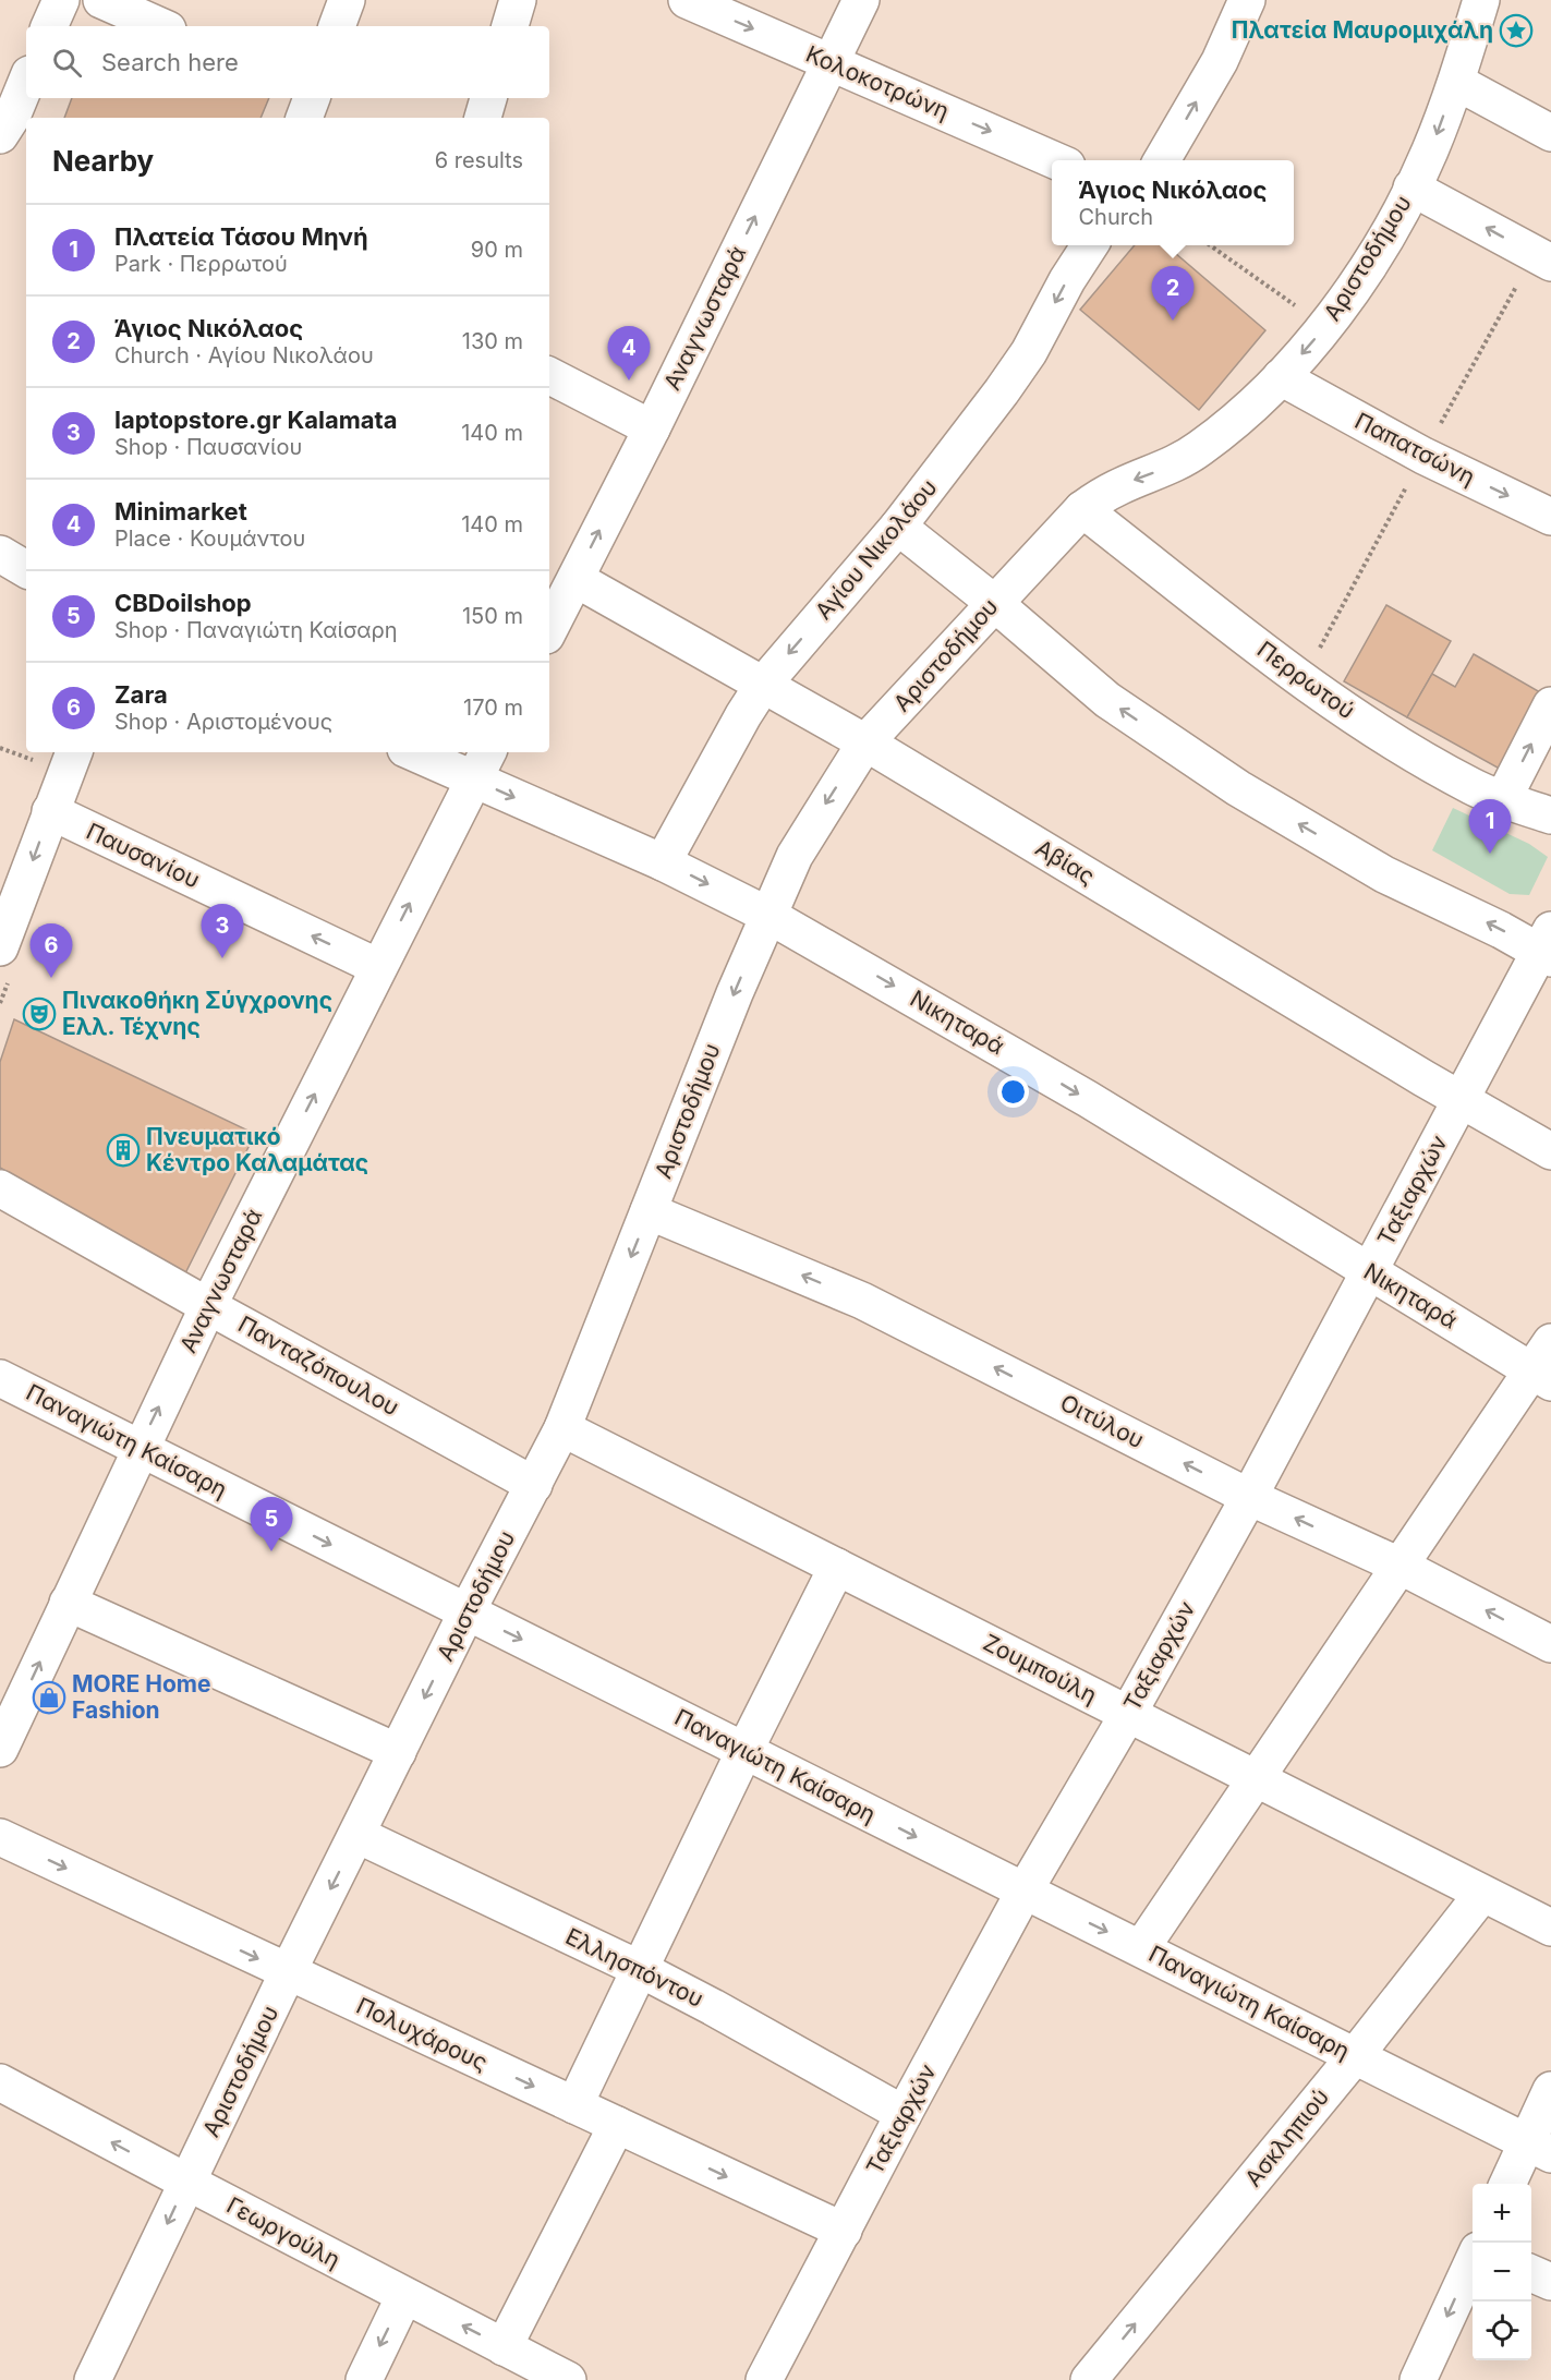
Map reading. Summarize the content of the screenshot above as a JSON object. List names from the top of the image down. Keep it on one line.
{"streets":{"street":["Κολοκοτρώνη","Αριστοδήμου","Αναγνωσταρά","Παπατσώνη","Αγίου Νικολάου","Περρωτού","Παυσανίου","Αβίας","Νικηταρά","Ταξιαρχών","Πανταζόπουλου","Οιτύλου","Παναγιώτη Καίσαρη","Ζουμπούλη","Ελλησπόντου","Πολυχάρους","Ασκληπιού","Γεωργούλη"]},"crossings":[["Κολοκοτρώνη","Αναγνωσταρά"],["Αριστοδήμου","Παπατσώνη"],["Αριστοδήμου","Περρωτού"],["Αριστοδήμου","Αβίας"],["Αριστοδήμου","Νικηταρά"],["Αριστοδήμου","Πανταζόπουλου"],["Αριστοδήμου","Οιτύλου"],["Αριστοδήμου","Παναγιώτη Καίσαρη"],["Αριστοδήμου","Ζουμπούλη"],["Αριστοδήμου","Ελλησπόντου"],["Αριστοδήμου","Πολυχάρους"],["Αριστοδήμου","Γεωργούλη"],["Αναγνωσταρά","Παυσανίου"],["Αναγνωσταρά","Αβίας"],["Αναγνωσταρά","Νικηταρά"],["Αναγνωσταρά","Πανταζόπουλου"],["Αναγνωσταρά","Παναγιώτη Καίσαρη"],["Αγίου Νικολάου","Αβίας"],["Αγίου Νικολάου","Νικηταρά"],["Αβίας","Ταξιαρχών"],["Νικηταρά","Ταξιαρχών"],["Ταξιαρχών","Οιτύλου"],["Ταξιαρχών","Παναγιώτη Καίσαρη"],["Ταξιαρχών","Ζουμπούλη"],["Ταξιαρχών","Ελλησπόντου"],["Ταξιαρχών","Πολυχάρους"],["Παναγιώτη Καίσαρη","Ασκληπιού"],["Ζουμπούλη","Ασκληπιού"]],"one_way":["Κολοκοτρώνη","Αριστοδήμου","Αναγνωσταρά","Αγίου Νικολάου","Παυσανίου","Νικηταρά","Οιτύλου","Γεωργούλη"],"places":{"place":["Πλατεία Μαυρομιχάλη"],"theatre":["Πινακοθήκη Σύγχρονης Ελλ. Τέχνης"],"building":["Πνευματικό Κέντρο Καλαμάτας"],"shop":["MORE Home Fashion"]},"page":{"search":"Search here","heading":["Nearby","6 results"],"popup":["Άγιος Νικόλαος","Church"],"list":[{"mark":"1","name":"Πλατεία Τάσου Μηνή","note":"Park · Περρωτού","value":"90 m"},{"mark":"2","name":"Άγιος Νικόλαος","note":"Church · Αγίου Νικολάου","value":"130 m"},{"mark":"3","name":"laptopstore.gr Kalamata","note":"Shop · Παυσανίου","value":"140 m"},{"mark":"4","name":"Minimarket","note":"Place · Κουμάντου","value":"140 m"},{"mark":"5","name":"CBDoilshop","note":"Shop · Παναγιώτη Καίσαρη","value":"150 m"},{"mark":"6","name":"Zara","note":"Shop · Αριστομένους","value":"170 m"}],"pins":["2","4","1","3","6","5"],"map_buttons":["+","−"]}}
